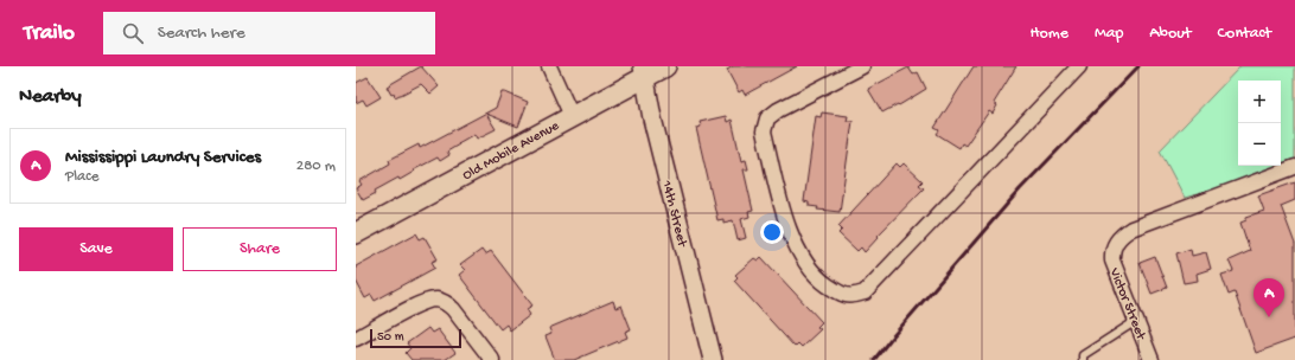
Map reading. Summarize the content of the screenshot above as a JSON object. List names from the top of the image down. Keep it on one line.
{"streets":{"main road":["Old Mobile Avenue"],"street":["14th Street","Victor Street"]},"crossings":[["Old Mobile Avenue","14th Street"]],"scale_bar":"50 m","page":{"header":"Trailo","search":"Search here","nav":["Home","Map","About","Contact"],"heading":"Nearby","map_buttons":["+","−"],"list":[{"mark":"A","name":"Mississippi Laundry Services","note":"Place","value":"280 m"}],"buttons":["Save","Share"],"pins":"A","scale":"50 m"}}
